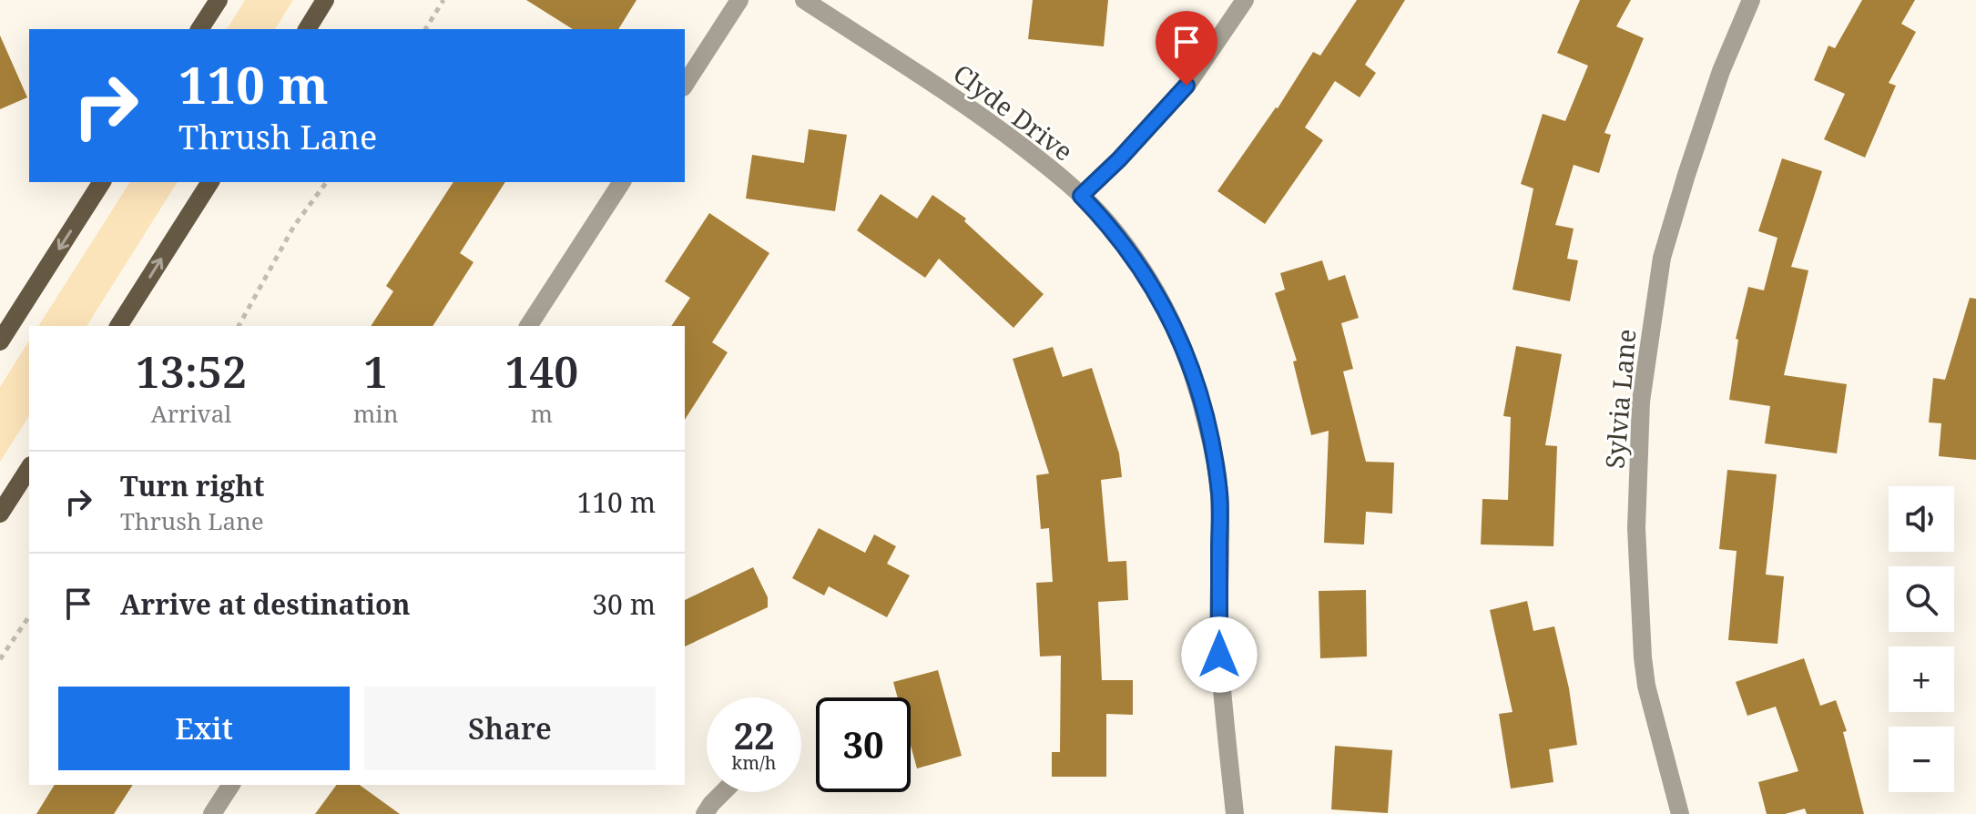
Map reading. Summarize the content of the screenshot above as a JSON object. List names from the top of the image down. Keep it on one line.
{"streets":{"street":["Clyde Drive","Sylvia Lane"]},"page":{"turn":["110 m","Thrush Lane"],"eta":["13:52","Arrival","1","min","140","m"],"list":[{"name":"Turn right","note":"Thrush Lane","value":"110 m"},{"name":"Arrive at destination","value":"30 m"}],"map_buttons":["+","−"],"buttons":["Exit","Share"],"speed":"22 km/h","limit":"30"}}
